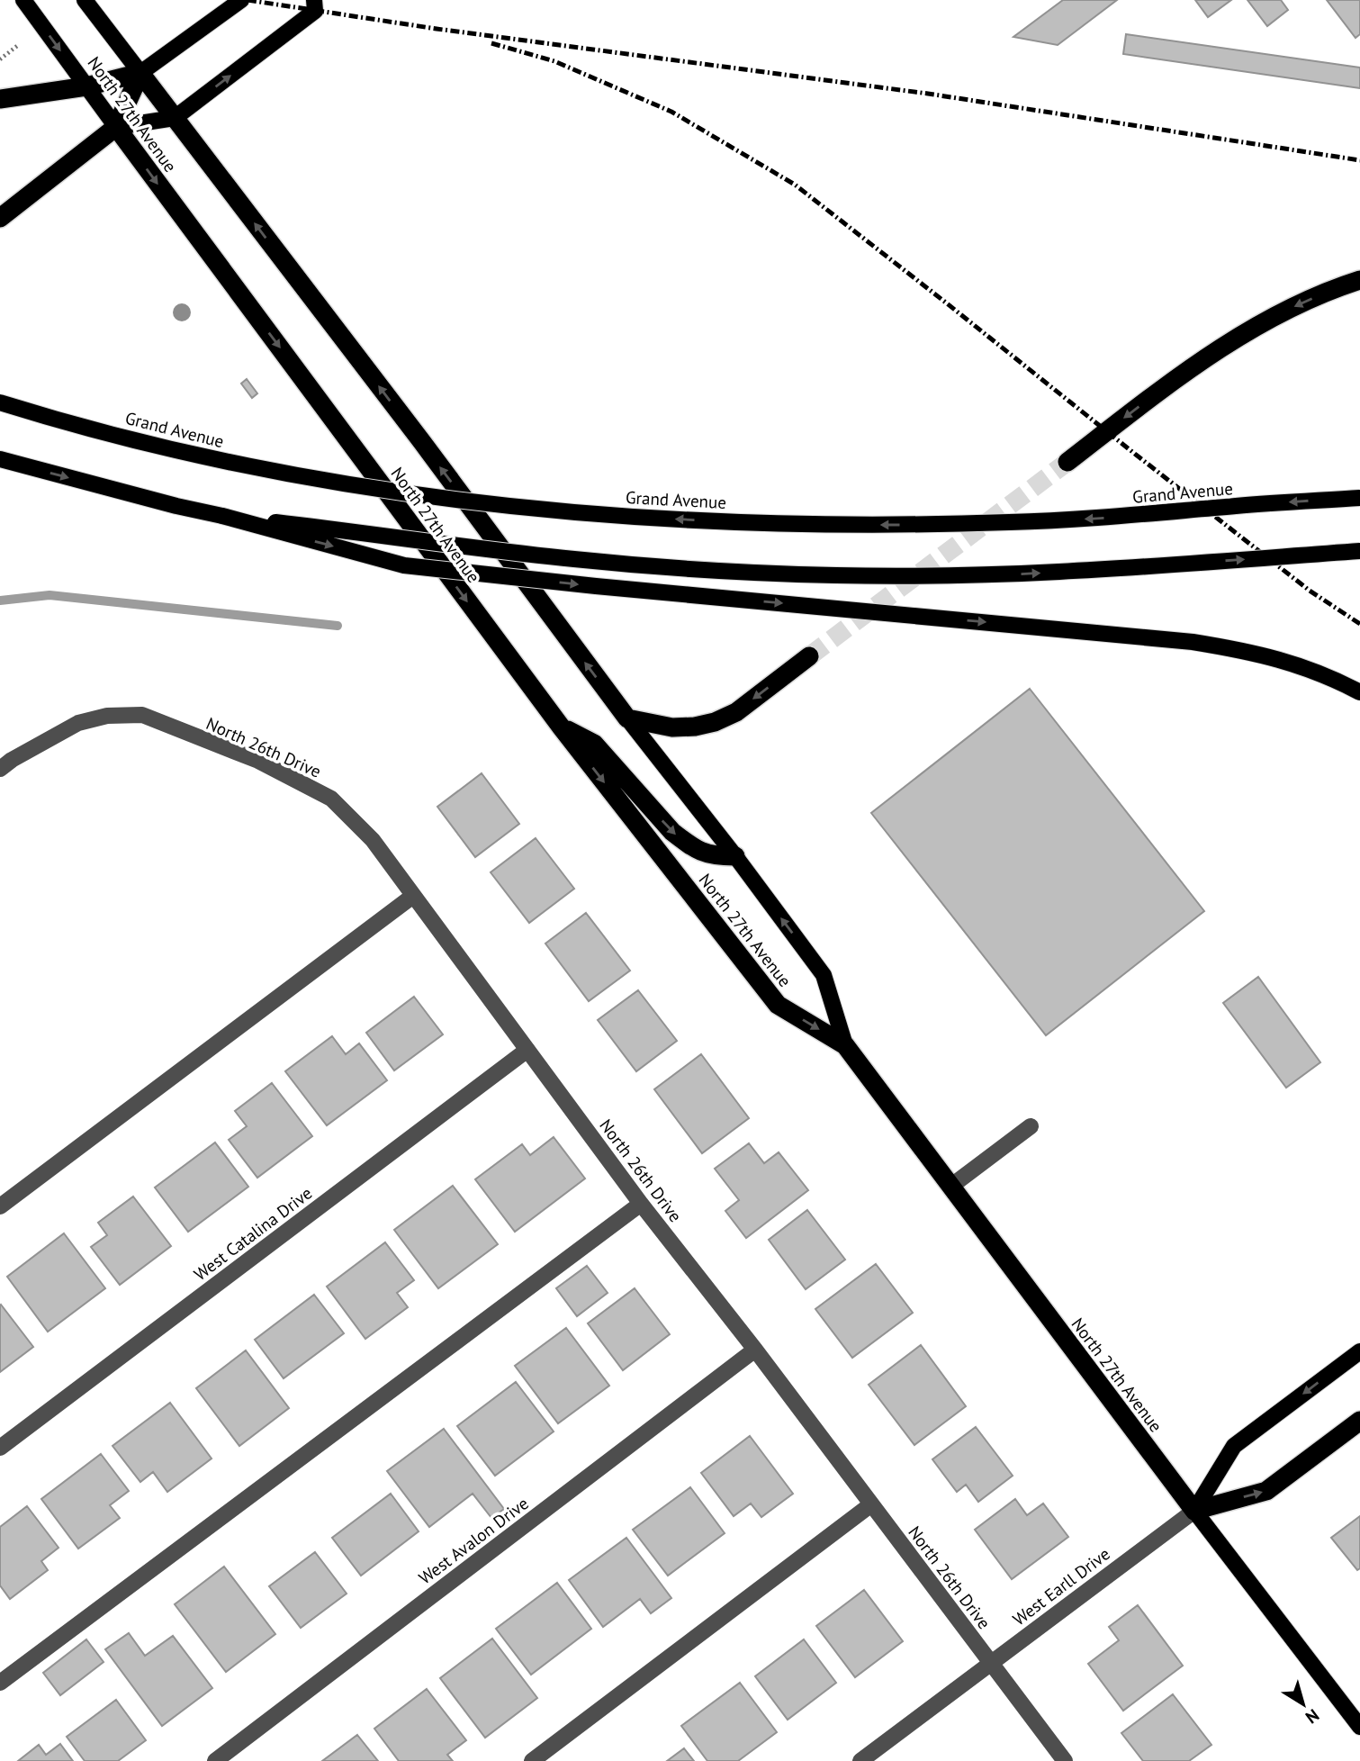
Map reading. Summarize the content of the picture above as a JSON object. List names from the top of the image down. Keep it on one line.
{"streets":{"highway":["North 27th Avenue"],"main road":["Grand Avenue"],"street":["North 26th Drive","West Catalina Drive","West Avalon Drive","West Earll Drive"]},"crossings":[["North 27th Avenue","West Earll Drive"],["North 26th Drive","West Catalina Drive"],["North 26th Drive","West Avalon Drive"],["North 26th Drive","West Earll Drive"]],"north":"bottom right"}
